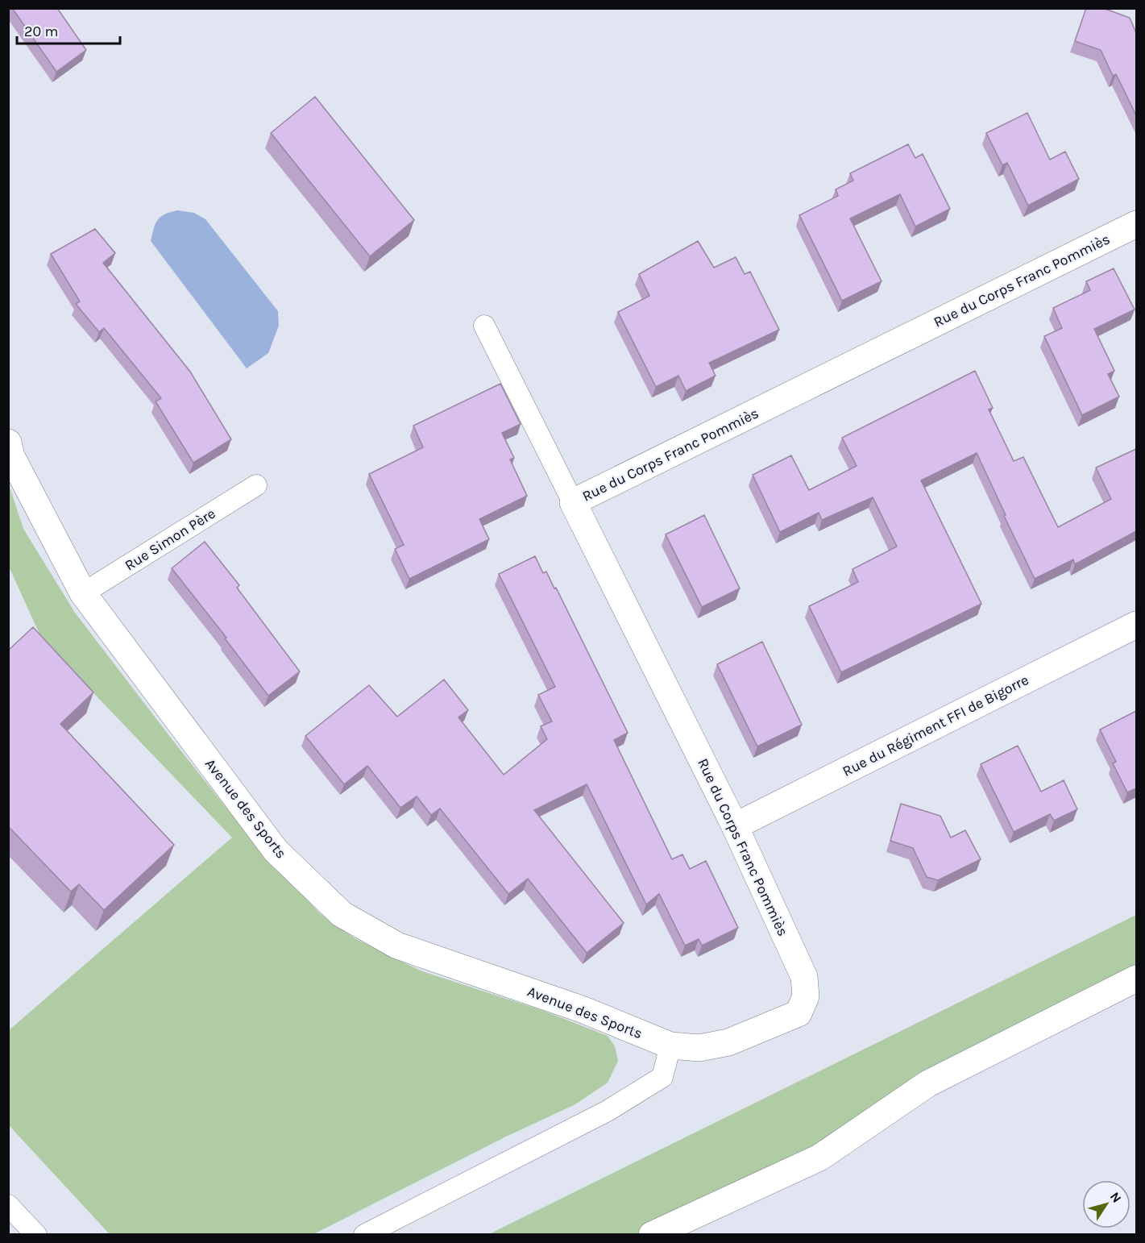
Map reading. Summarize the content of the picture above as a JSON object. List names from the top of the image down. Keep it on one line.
{"streets":{"street":["Rue du Corps Franc Pommiès","Rue du Régiment FFI de Bigorre","Avenue des Sports"],"lane":["Rue Simon Père"]},"crossings":[["Rue du Corps Franc Pommiès","Rue du Régiment FFI de Bigorre"],["Rue du Corps Franc Pommiès","Avenue des Sports"],["Rue Simon Père","Avenue des Sports"]],"scale_bar":"20 m","north":"top right"}
